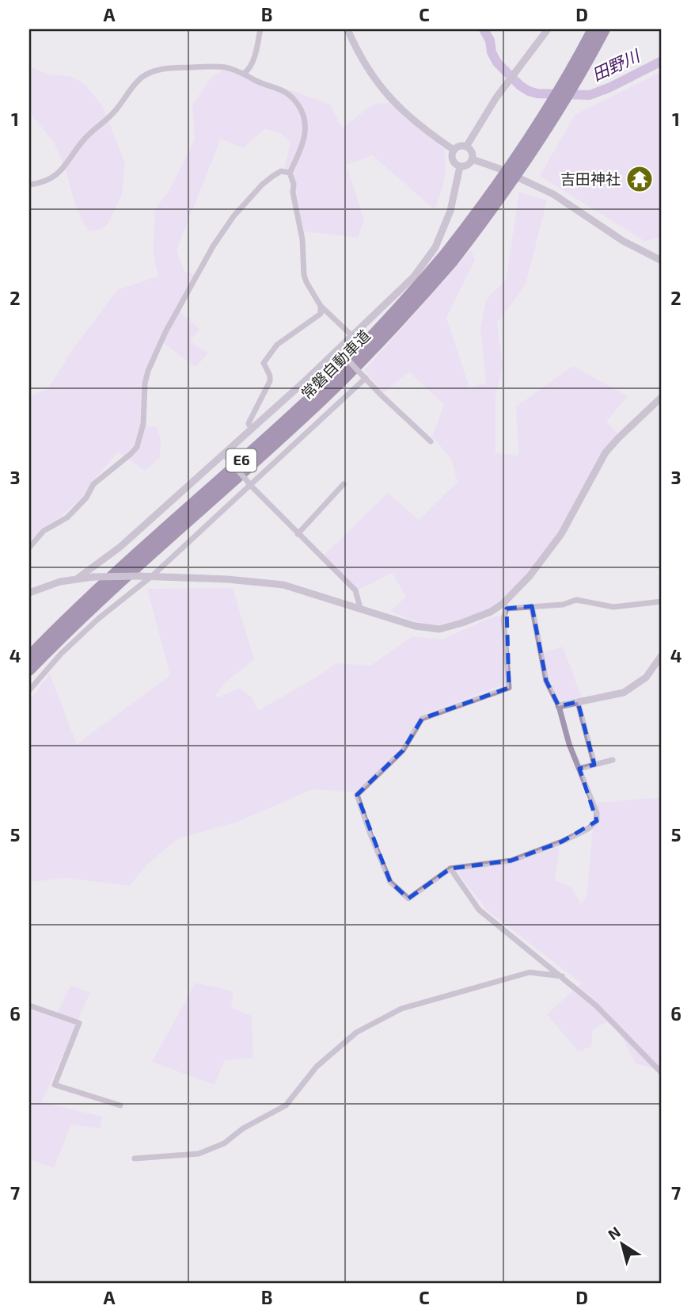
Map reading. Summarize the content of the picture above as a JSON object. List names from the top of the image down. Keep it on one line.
{"streets":{"highway":["常磐自動車道","E6"]},"water":["田野川"],"places":{"temple":["吉田神社"]},"north":"top left","grid":{"columns":["A","B","C","D"],"rows":["1","2","3","4","5","6","7"]}}
